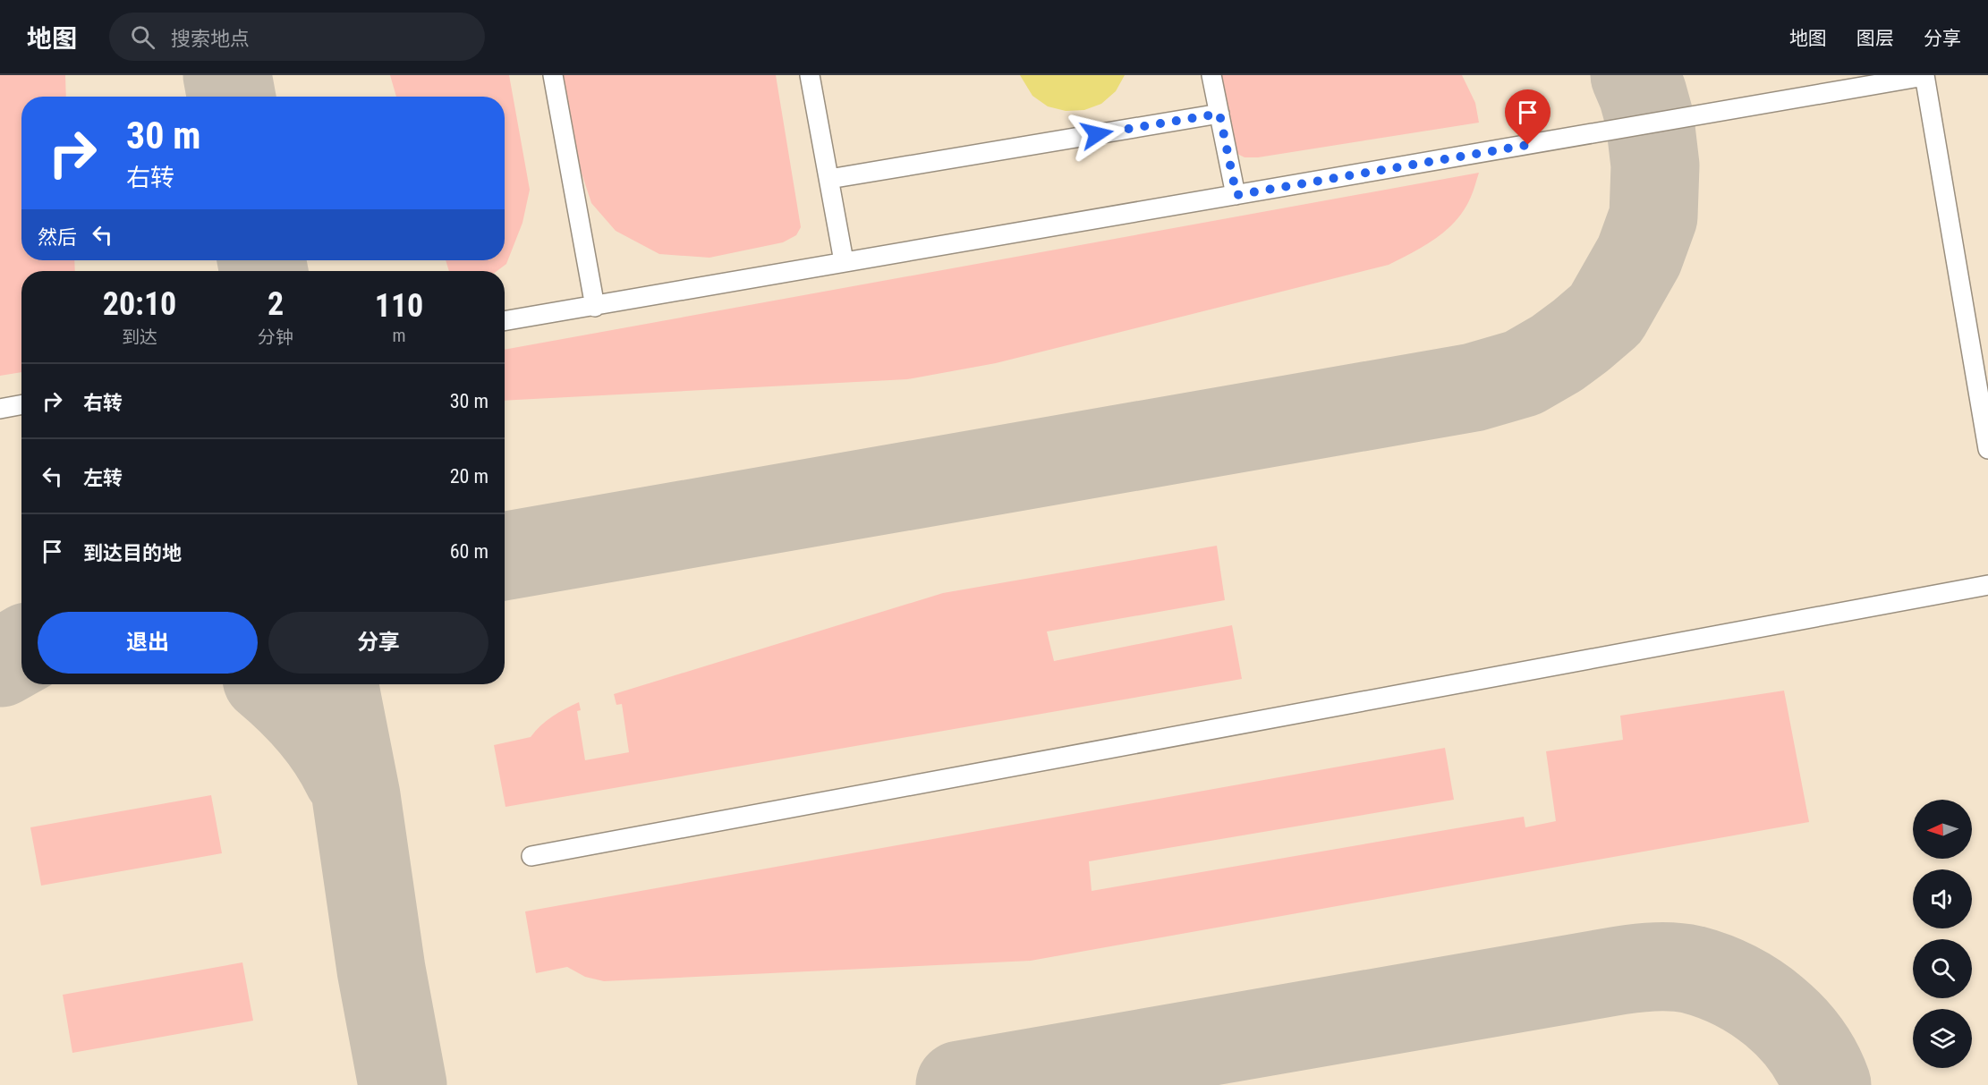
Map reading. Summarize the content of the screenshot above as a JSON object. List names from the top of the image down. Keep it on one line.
{"north":"left","page":{"header":"地图","search":"搜索地点","nav":["地图","图层","分享"],"turn":["30 m","右转"],"then":"然后","eta":["20:10","到达","2","分钟","110","m"],"list":[{"name":"右转","value":"30 m"},{"name":"左转","value":"20 m"},{"name":"到达目的地","value":"60 m"}],"buttons":["退出","分享"]}}
